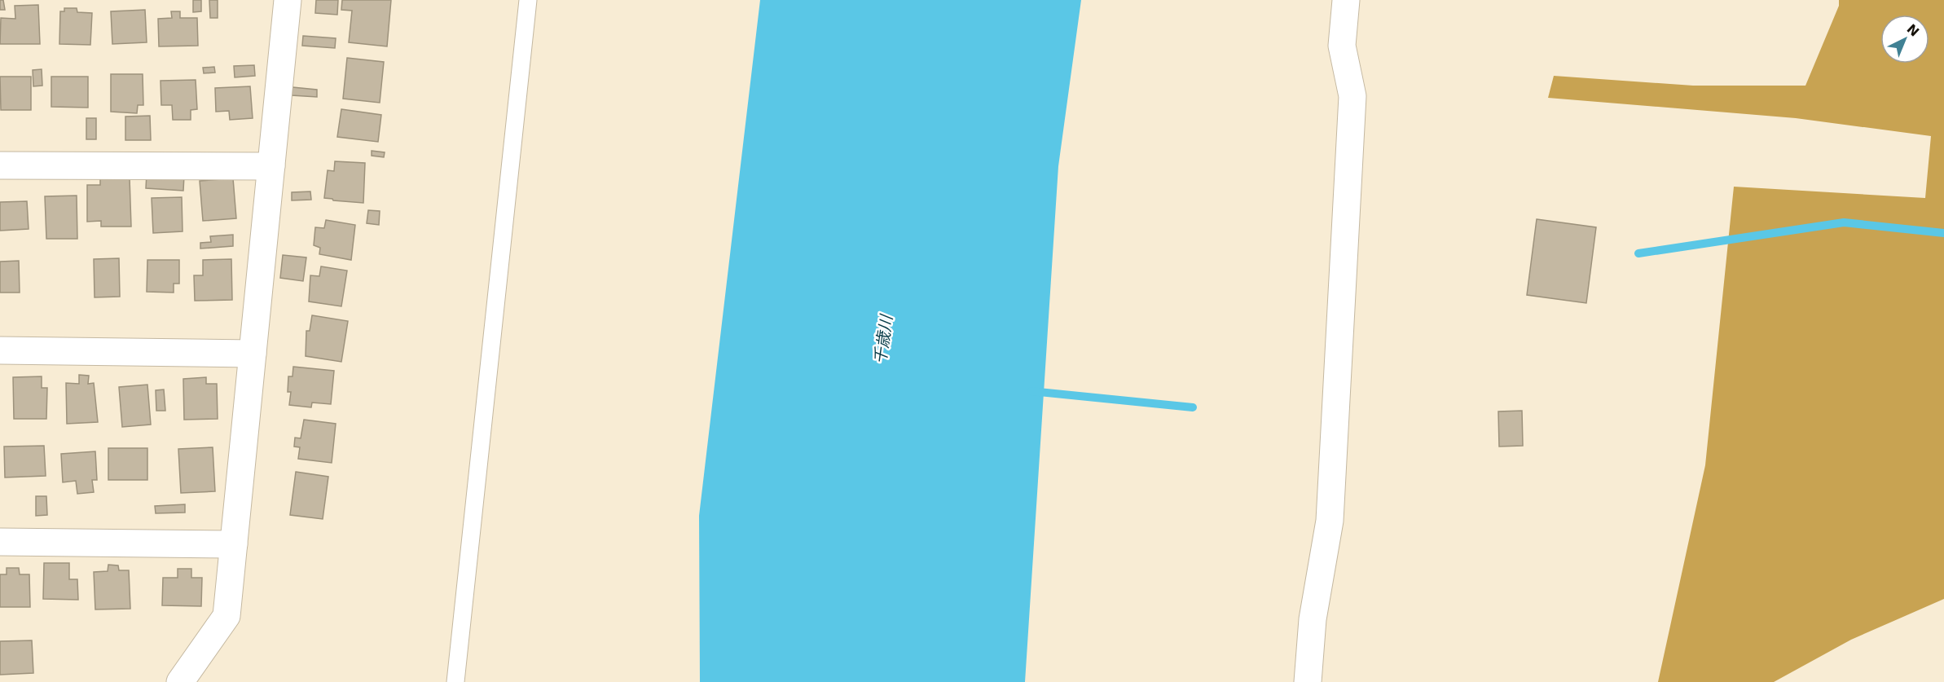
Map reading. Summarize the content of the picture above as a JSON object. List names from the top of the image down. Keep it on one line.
{"water":["千歳川"],"north":"top right"}
